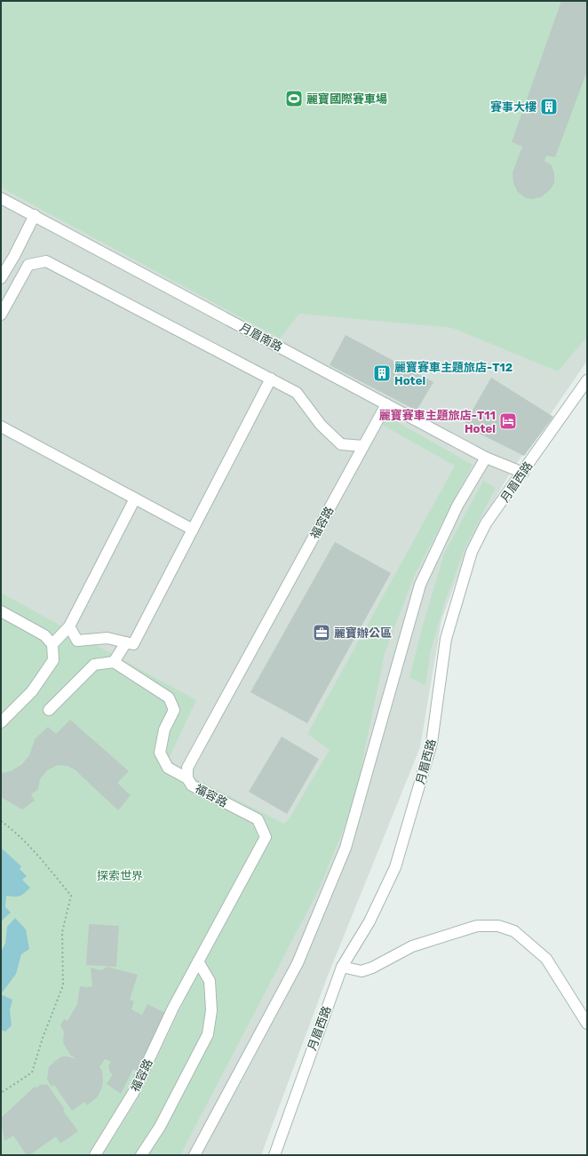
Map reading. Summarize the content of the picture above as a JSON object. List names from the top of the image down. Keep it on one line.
{"streets":{"street":["月眉南路","月眉西路","福容路"]},"crossings":[["月眉南路","月眉西路"],["月眉南路","福容路"]],"parks":["探索世界"],"places":{"sports":["麗寶國際賽車場"],"building":["賽事大樓","麗寶賽車主題旅店-T12 Hotel"],"hotel":["麗寶賽車主題旅店-T11 Hotel"],"office":["麗寶辦公區"]}}
